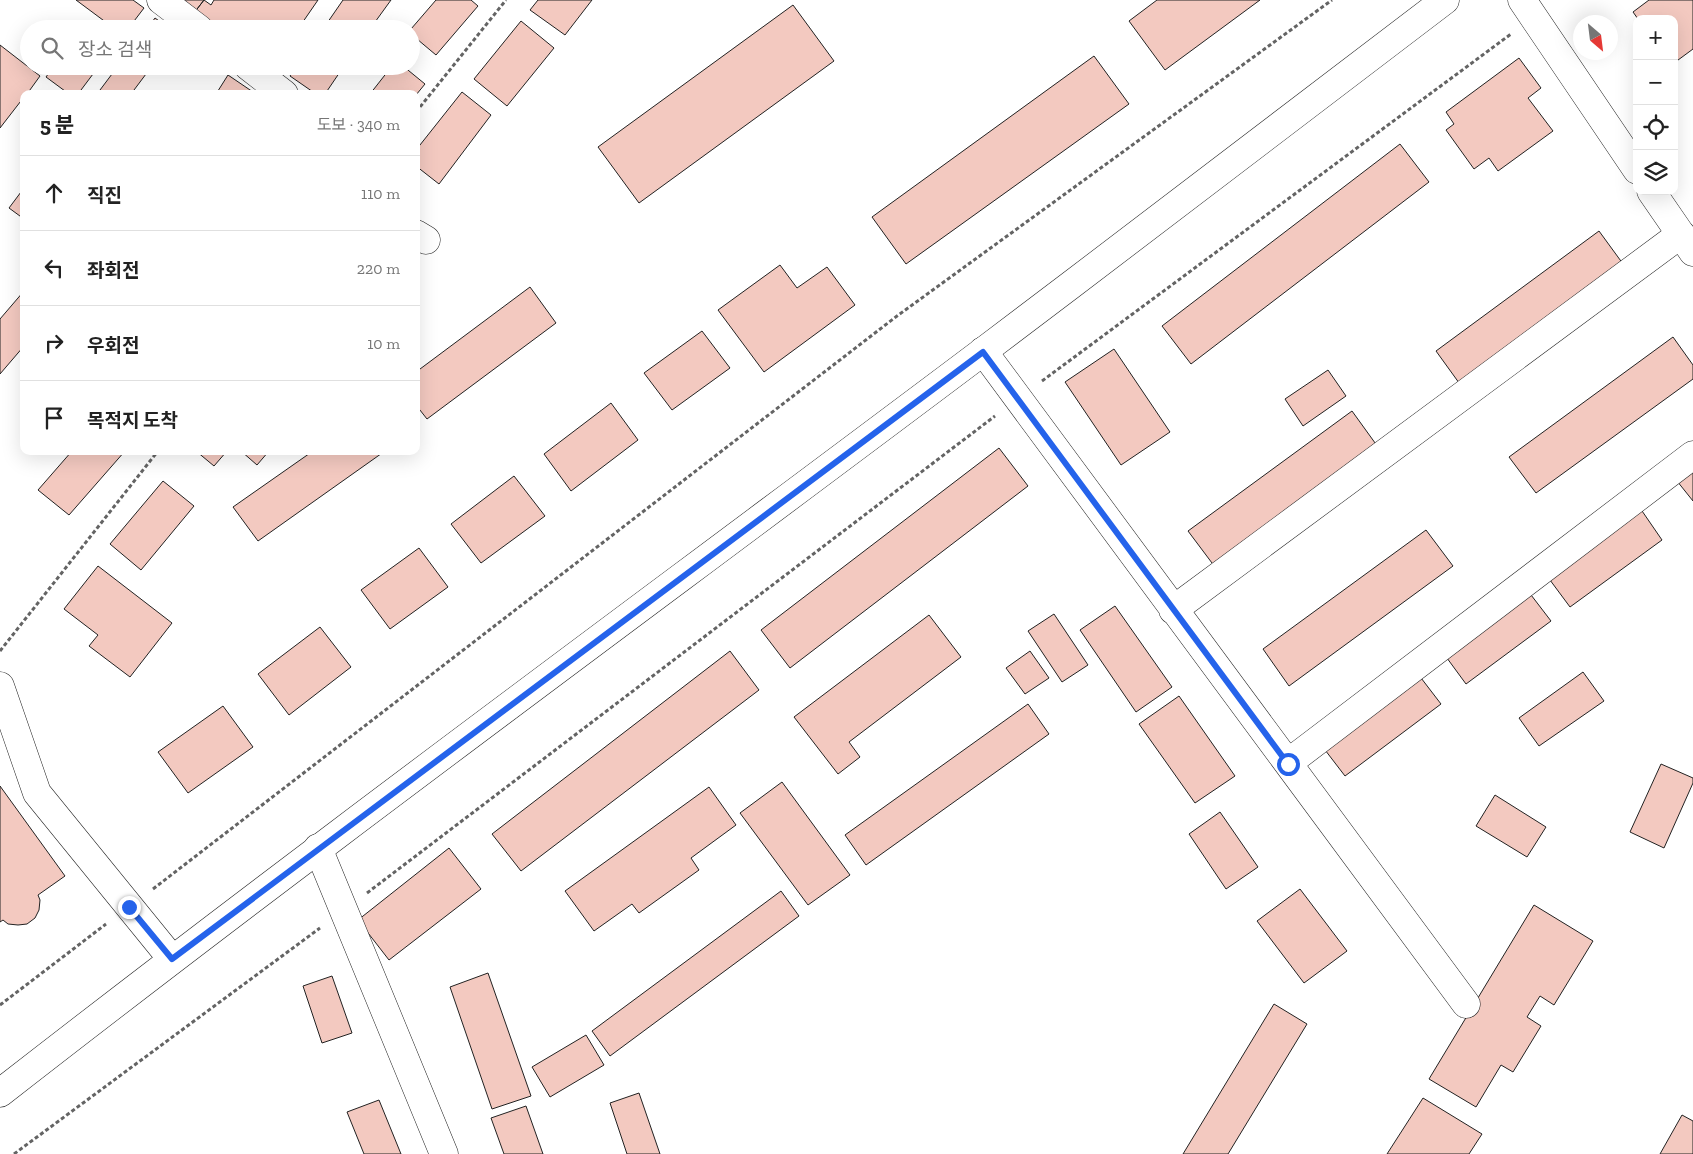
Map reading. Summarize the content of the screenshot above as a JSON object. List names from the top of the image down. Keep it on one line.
{"north":"bottom right","page":{"map_buttons":["+","−"],"search":"장소 검색","heading":["5 분","도보 · 340 m"],"list":[["직진","110 m"],["좌회전","220 m"],["우회전","10 m"],"목적지 도착"]}}
